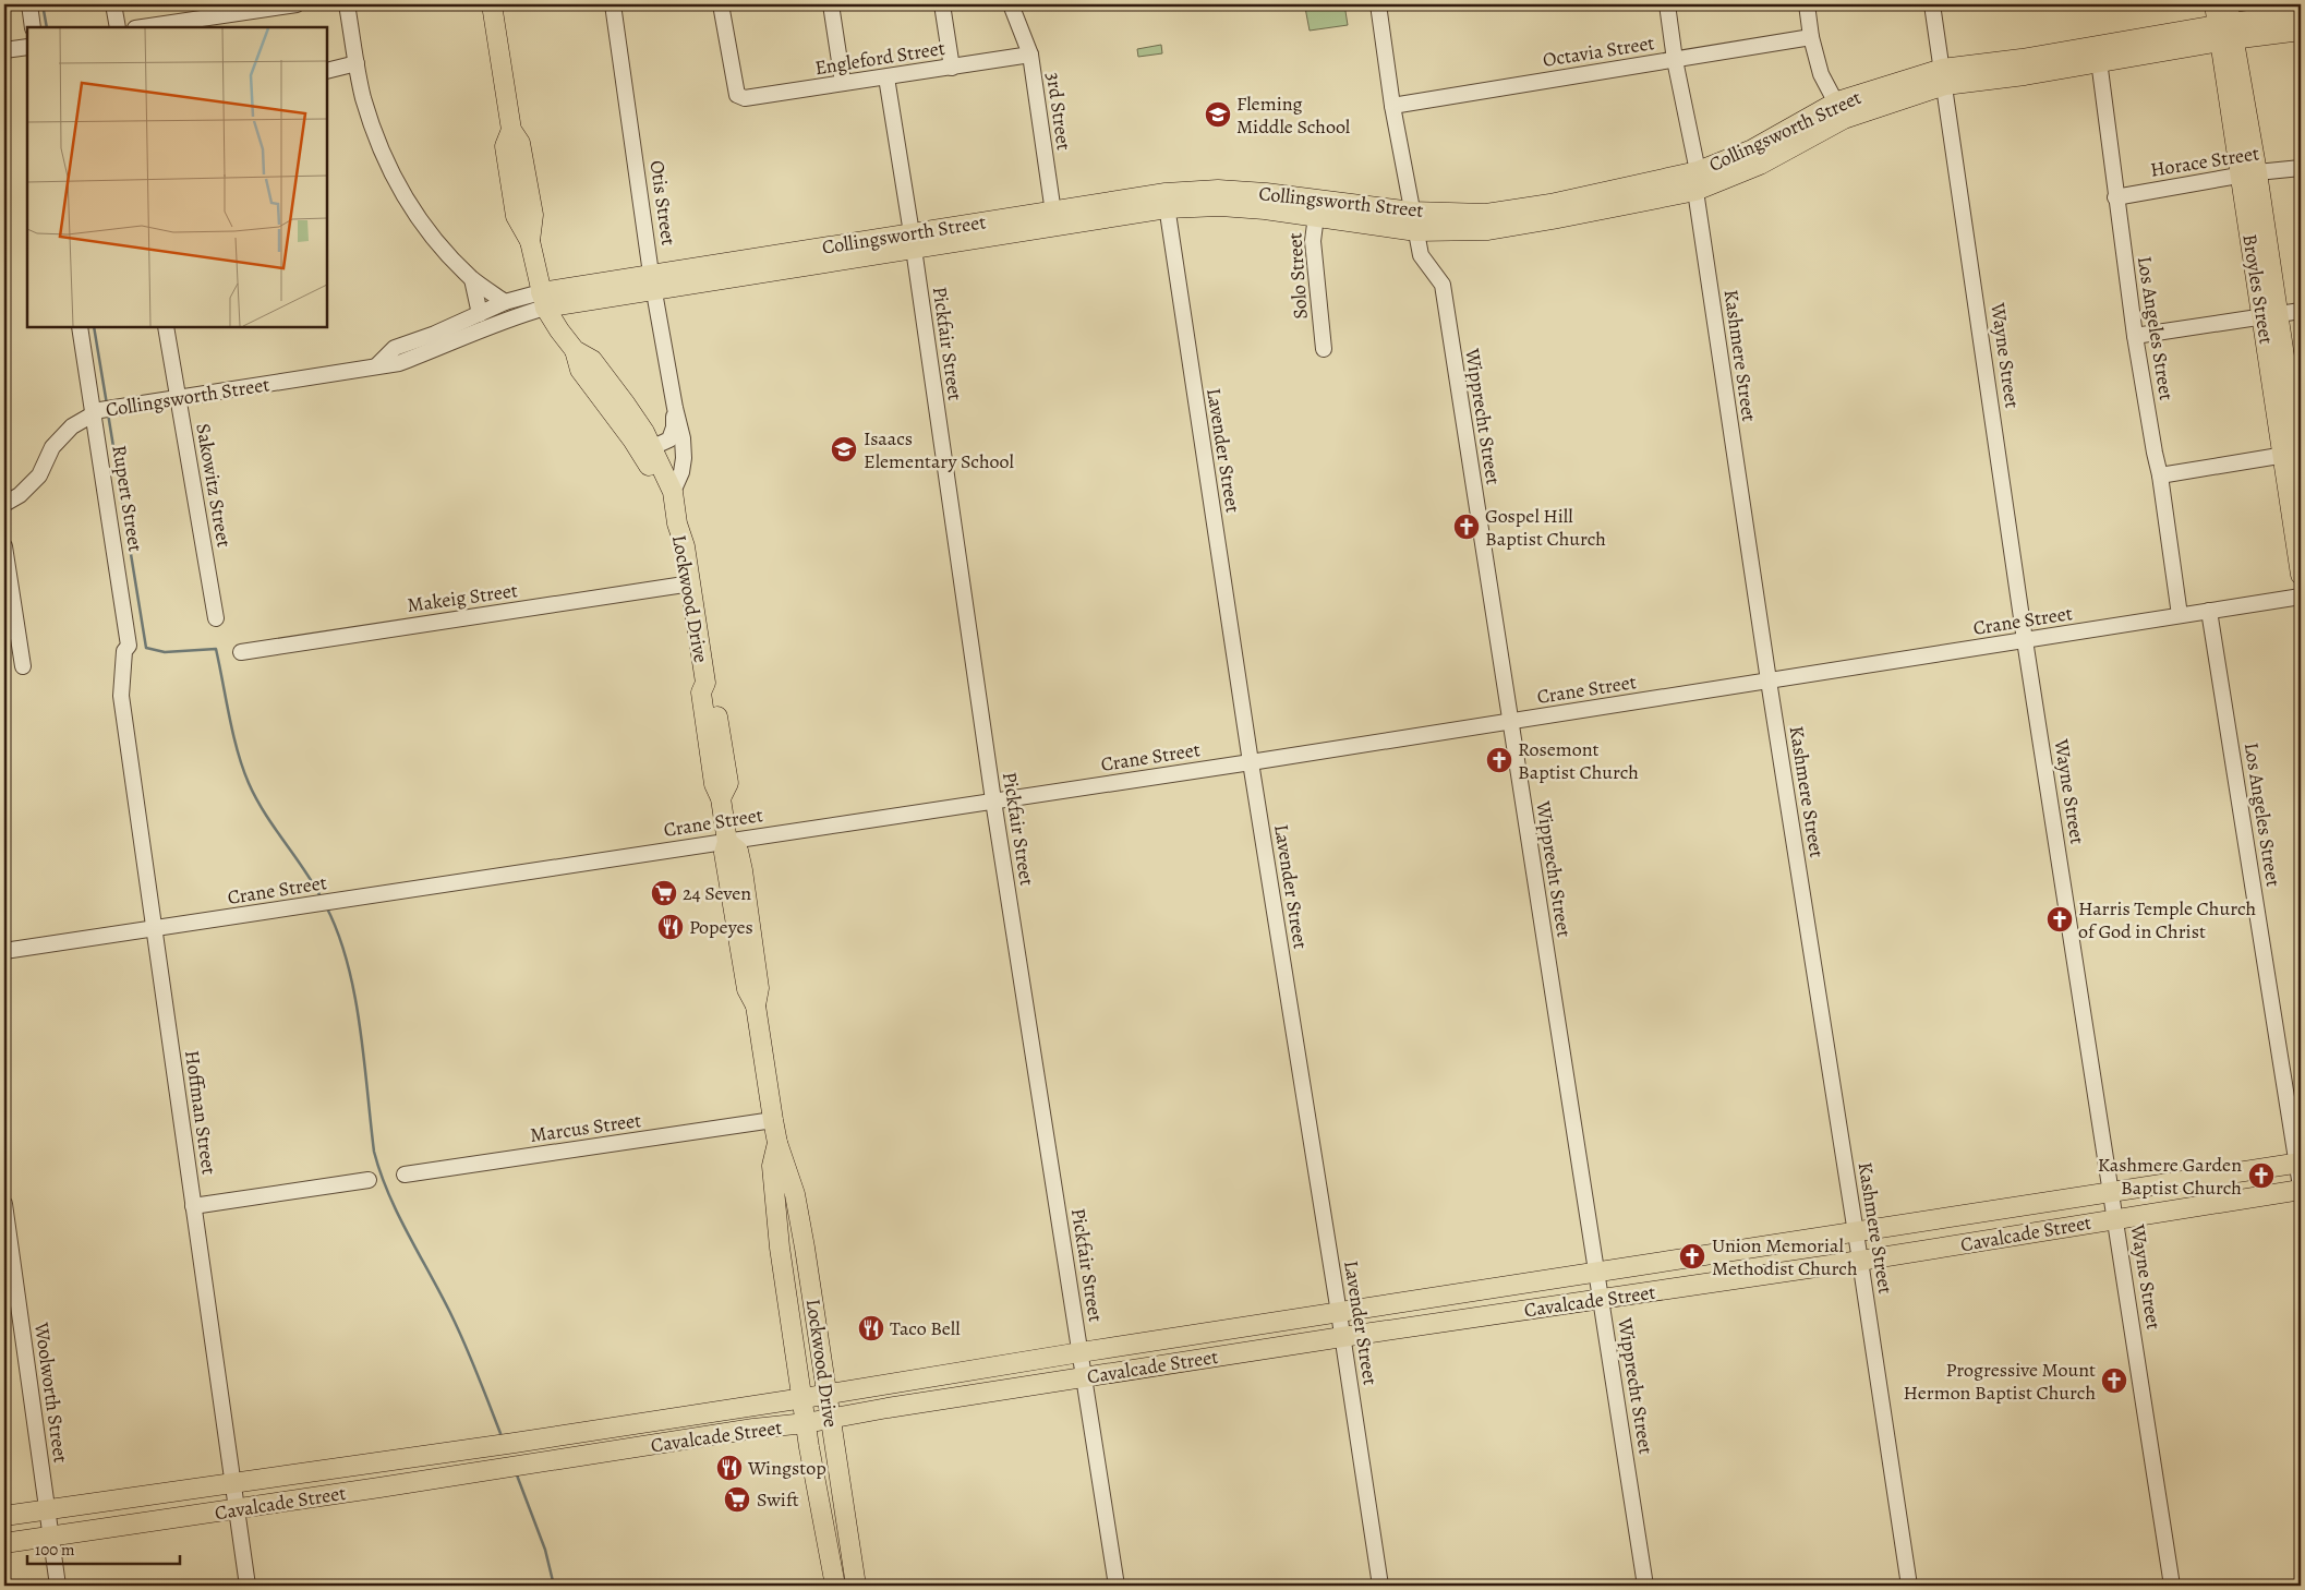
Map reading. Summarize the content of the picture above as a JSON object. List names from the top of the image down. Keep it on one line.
{"streets":{"main road":["Collingsworth Street","Broyles Street","Lockwood Drive","Cavalcade Street"],"street":["Octavia Street","Engleford Street","3rd Street","Horace Street","Otis Street","Solo Street","Los Angeles Street","Pickfair Street","Kashmere Street","Wayne Street","Wipprecht Street","Lavender Street","Sakowitz Street","Rupert Street","Makeig Street","Crane Street","Hoffman Street","Marcus Street","Woolworth Street"]},"crossings":[["Octavia Street","Kashmere Street"],["Octavia Street","Wipprecht Street"],["Engleford Street","3rd Street"],["Engleford Street","Pickfair Street"],["3rd Street","Collingsworth Street"],["Collingsworth Street","Otis Street"],["Collingsworth Street","Solo Street"],["Collingsworth Street","Broyles Street"],["Collingsworth Street","Los Angeles Street"],["Collingsworth Street","Pickfair Street"],["Collingsworth Street","Kashmere Street"],["Collingsworth Street","Wayne Street"],["Collingsworth Street","Wipprecht Street"],["Collingsworth Street","Lavender Street"],["Collingsworth Street","Sakowitz Street"],["Collingsworth Street","Rupert Street"],["Collingsworth Street","Lockwood Drive"],["Horace Street","Broyles Street"],["Horace Street","Los Angeles Street"],["Otis Street","Lockwood Drive"],["Los Angeles Street","Crane Street"],["Los Angeles Street","Cavalcade Street"],["Pickfair Street","Crane Street"],["Pickfair Street","Cavalcade Street"],["Kashmere Street","Crane Street"],["Kashmere Street","Cavalcade Street"],["Wayne Street","Crane Street"],["Wayne Street","Cavalcade Street"],["Wipprecht Street","Crane Street"],["Wipprecht Street","Cavalcade Street"],["Lavender Street","Crane Street"],["Lavender Street","Cavalcade Street"],["Rupert Street","Hoffman Street"],["Makeig Street","Lockwood Drive"],["Lockwood Drive","Crane Street"],["Lockwood Drive","Marcus Street"],["Lockwood Drive","Cavalcade Street"],["Crane Street","Hoffman Street"],["Hoffman Street","Cavalcade Street"],["Cavalcade Street","Woolworth Street"]],"places":{"school or university":["Fleming Middle School","Isaacs Elementary School"],"church":["Gospel Hill Baptist Church","Rosemont Baptist Church","Harris Temple Church of God in Christ","Kashmere Garden Baptist Church","Union Memorial Methodist Church","Progressive Mount Hermon Baptist Church"],"supermarket":["24 Seven","Swift"],"restaurant":["Popeyes","Taco Bell","Wingstop"]},"scale_bar":"100 m"}
